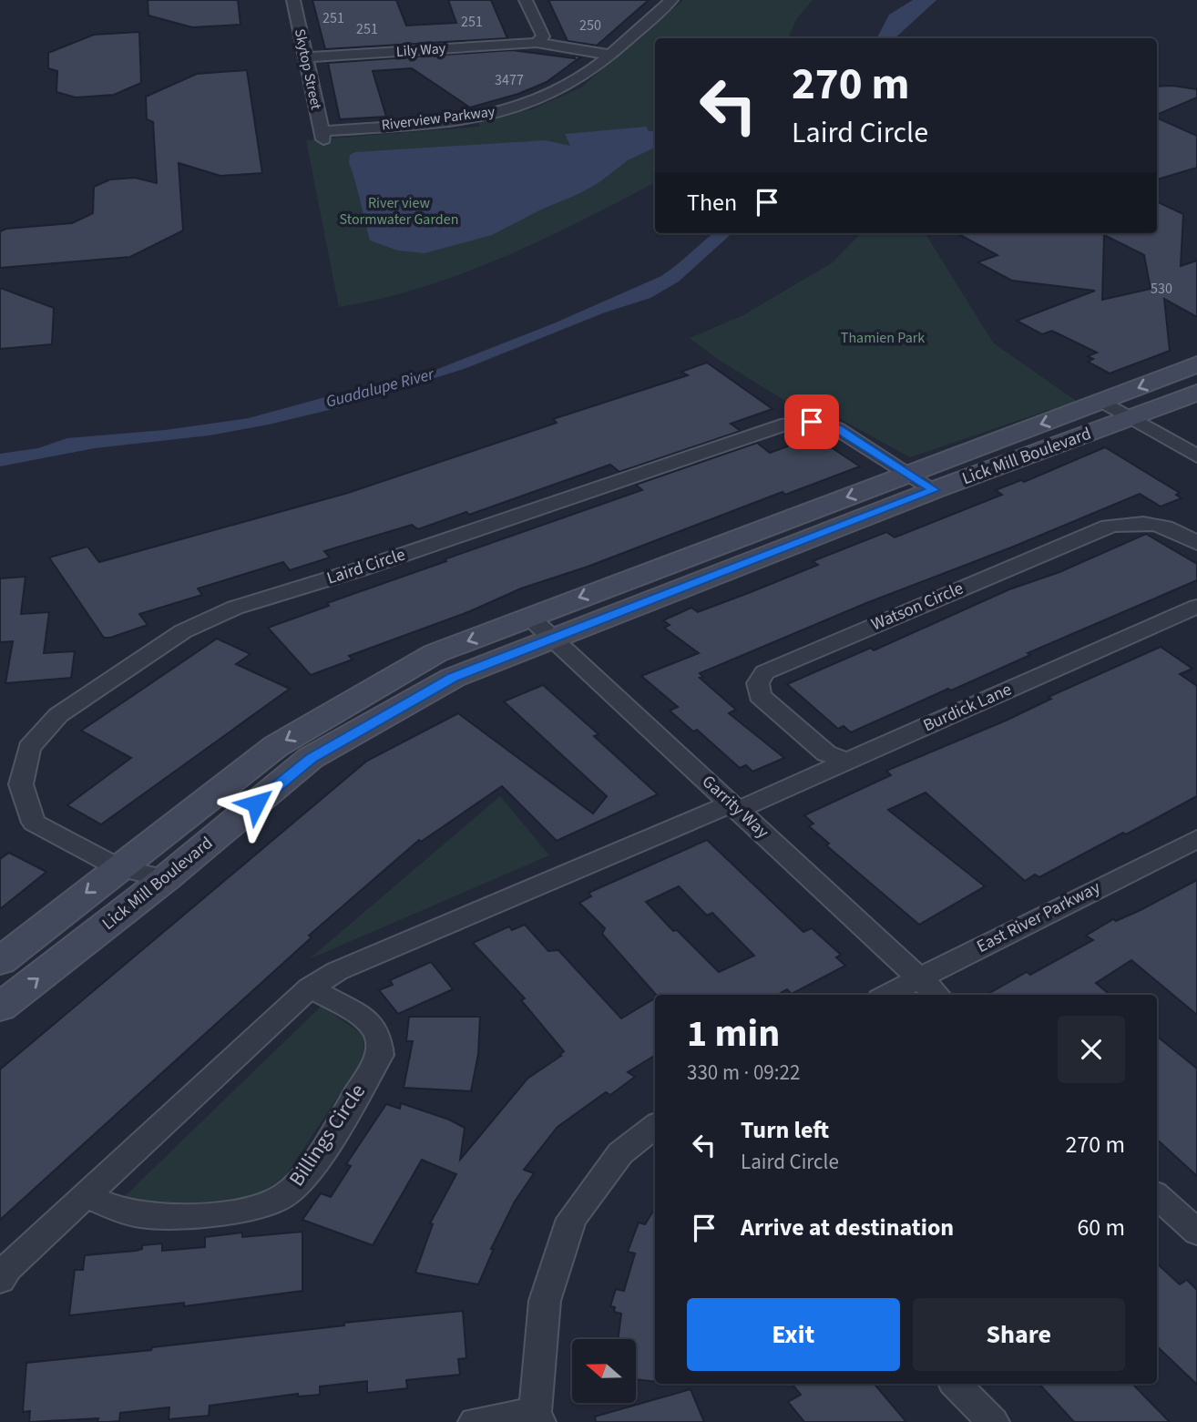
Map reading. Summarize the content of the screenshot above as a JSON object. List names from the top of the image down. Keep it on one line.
{"streets":{"main road":["Lick Mill Boulevard"],"street":["Lily Way","Skytop Street","Riverview Parkway","Laird Circle","Watson Circle","Burdick Lane","Garrity Way","East River Parkway","Billings Circle"]},"crossings":[["Lily Way","Skytop Street"],["Lily Way","Riverview Parkway"],["Skytop Street","Riverview Parkway"],["Lick Mill Boulevard","Laird Circle"],["Lick Mill Boulevard","Garrity Way"],["Watson Circle","Burdick Lane"],["Burdick Lane","Garrity Way"],["Garrity Way","East River Parkway"]],"water":["Guadalupe River"],"parks":["River view Stormwater Garden","Thamien Park"],"house_numbers":["251","251","250","251","3477","530"],"north":"left","page":{"turn":["270 m","Laird Circle"],"then":"Then","heading":["1 min","330 m · 09:22"],"list":[{"name":"Turn left","note":"Laird Circle","value":"270 m"},{"name":"Arrive at destination","value":"60 m"}],"buttons":["Exit","Share"]}}
